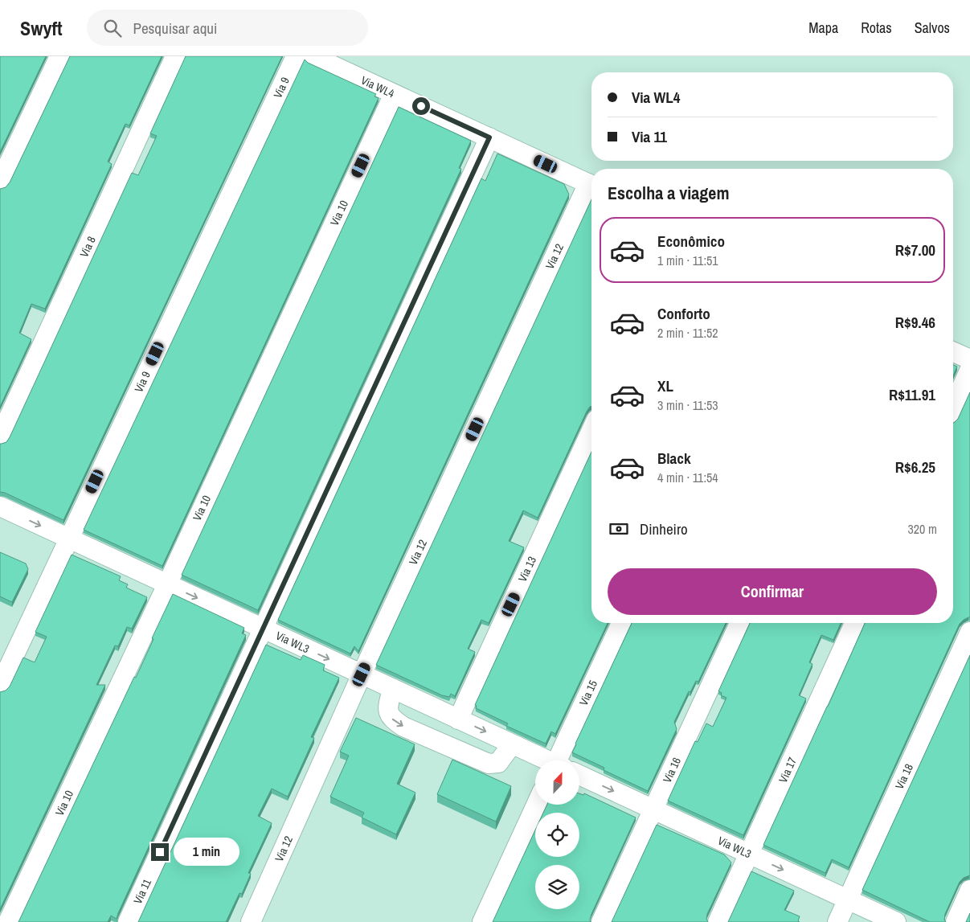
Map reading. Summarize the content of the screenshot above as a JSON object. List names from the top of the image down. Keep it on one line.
{"streets":{"street":["Via WL4","Via 9","Via 10","Via 8","Via 12","Via 13","Via WL3","Via 15","Via 16","Via 17","Via 18","Via 11"]},"crossings":[["Via WL4","Via 10"],["Via WL4","Via 11"],["Via 9","Via WL3"],["Via 10","Via WL3"],["Via 12","Via WL3"],["Via 13","Via WL3"],["Via WL3","Via 16"],["Via WL3","Via 17"],["Via WL3","Via 18"],["Via WL3","Via 11"]],"one_way":["Via WL3"],"north":"top","page":{"header":"Swyft","search":"Pesquisar aqui","nav":["Mapa","Rotas","Salvos"],"banner":["Via WL4","Via 11"],"heading":"Escolha a viagem","list":[{"name":"Econômico","note":"1 min · 11:51","value":"R$7.00"},{"name":"Conforto","note":"2 min · 11:52","value":"R$9.46"},{"name":"XL","note":"3 min · 11:53","value":"R$11.91"},{"name":"Black","note":"4 min · 11:54","value":"R$6.25"}],"pay":["Dinheiro","320 m"],"buttons":"Confirmar","bubble":"1 min"}}
